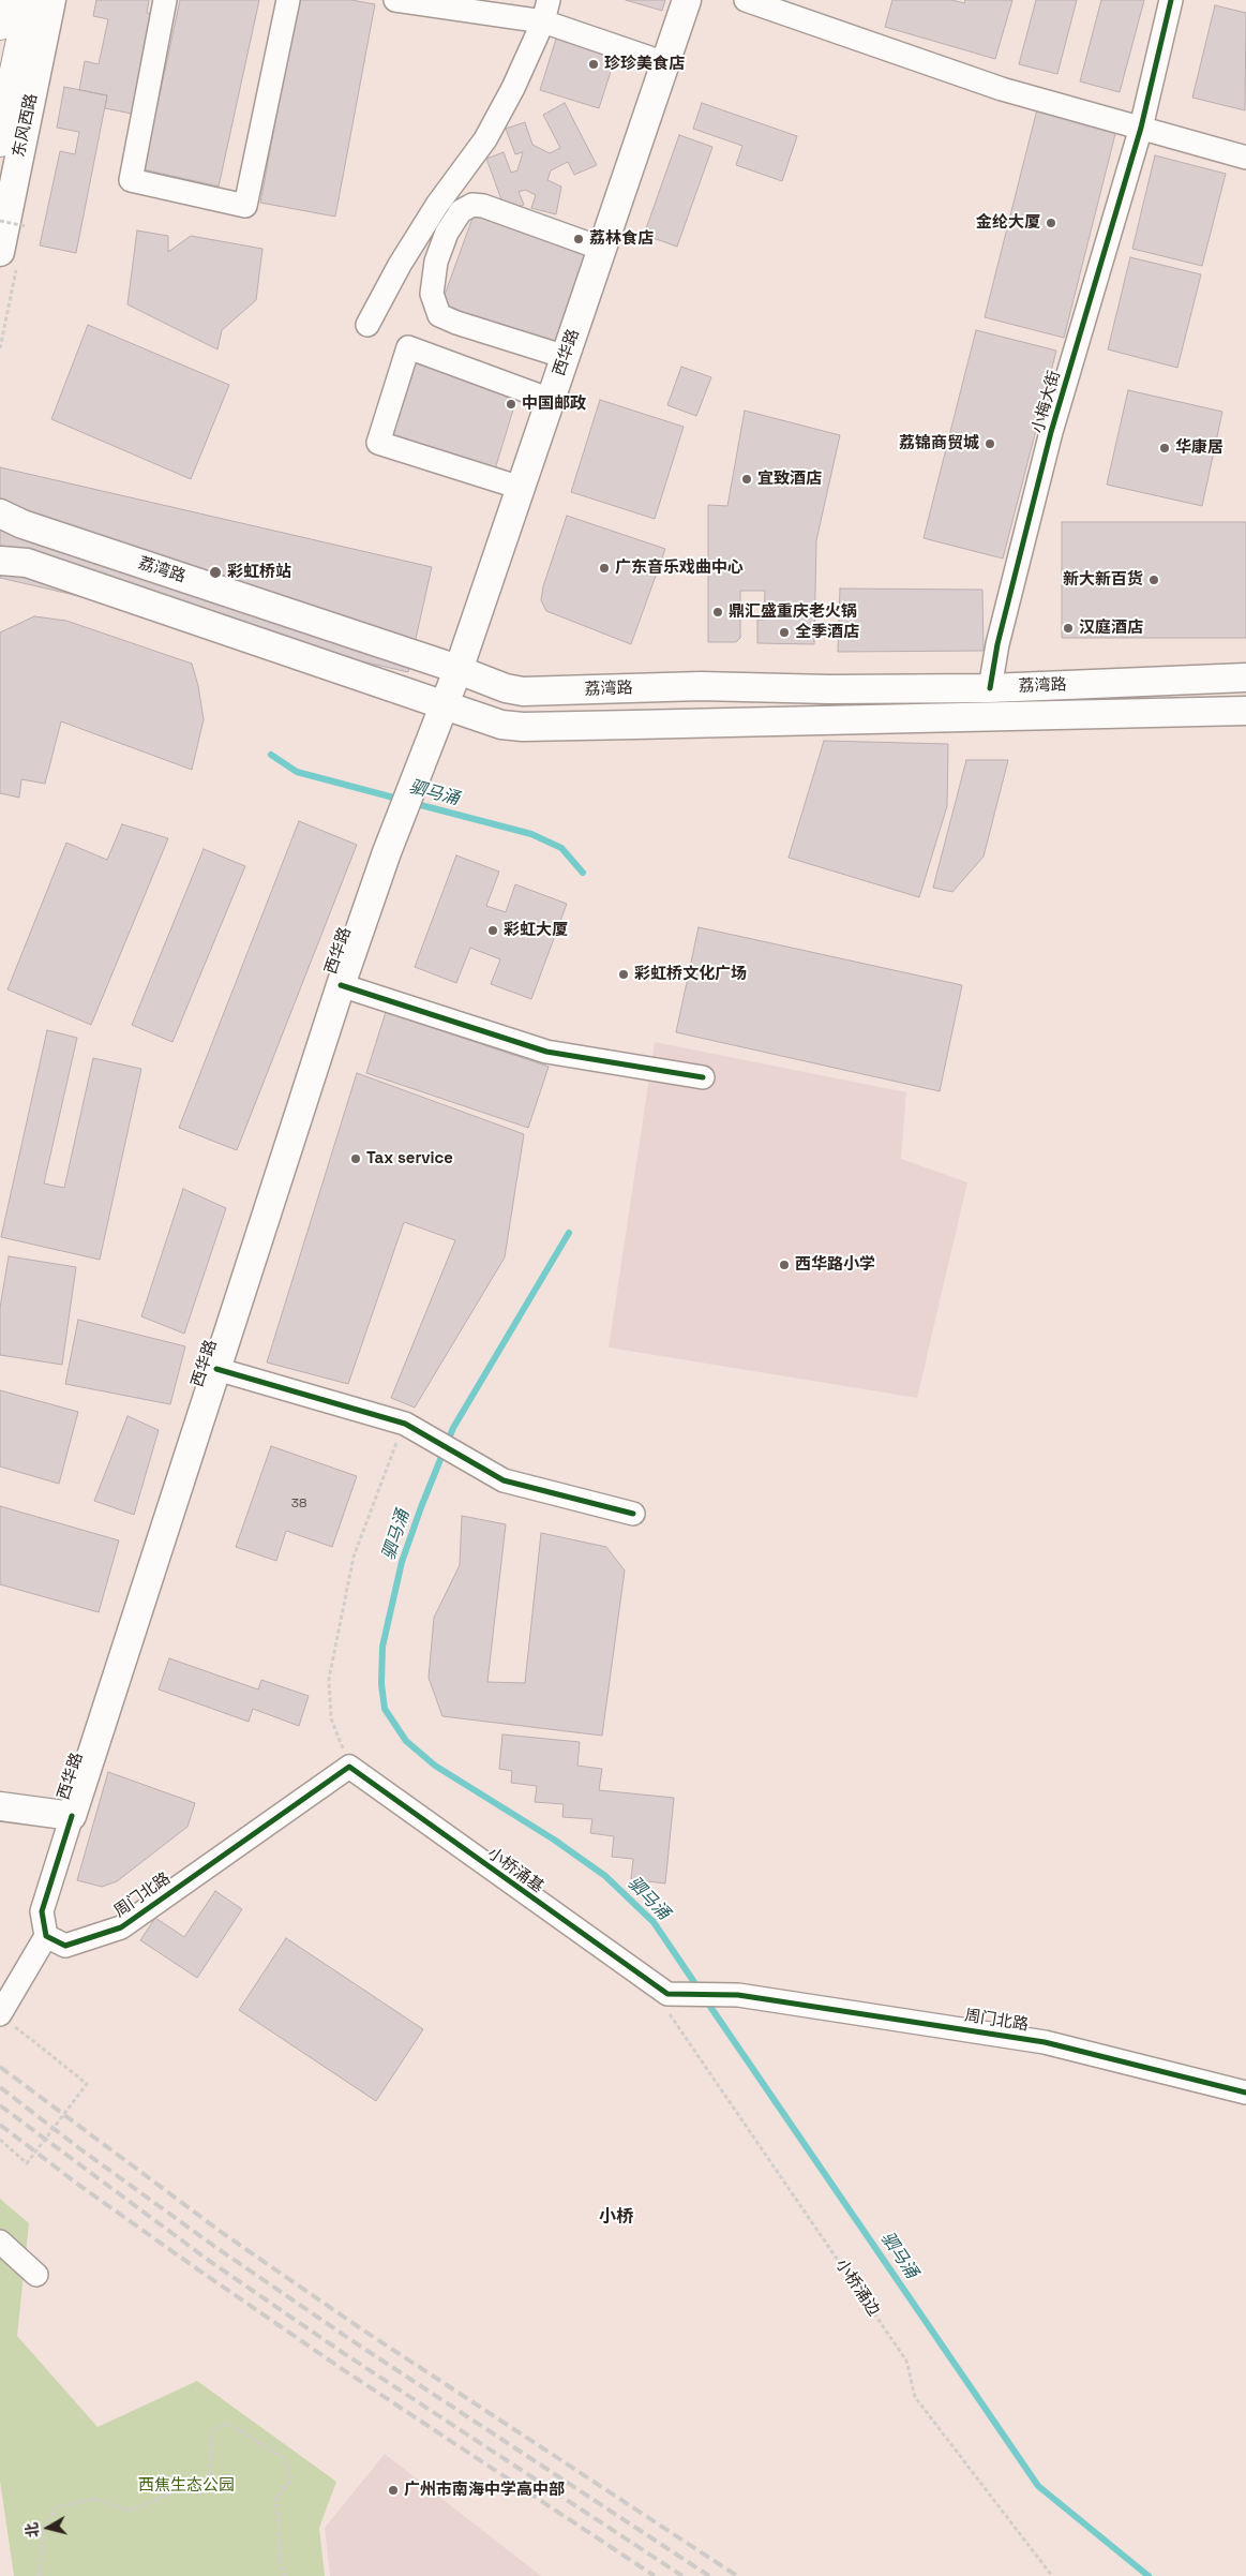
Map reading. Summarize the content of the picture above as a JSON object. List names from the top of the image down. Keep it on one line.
{"streets":{"main road":["东风西路","西华路","荔湾路"],"street":["小梅大街","小桥涌基","周门北路"],"path":["小桥涌边"]},"crossings":[["西华路","荔湾路"],["小梅大街","荔湾路"],["小桥涌基","周门北路"],["小桥涌基","小桥涌边"],["周门北路","小桥涌边"]],"districts":["小桥"],"water":["驷马涌"],"parks":["西焦生态公园"],"places":["珍珍美食店","金纶大厦","荔林食店","中国邮政","荔锦商贸城","华康居","宜致酒店","广东音乐戏曲中心","彩虹桥站","新大新百货","鼎汇盛重庆老火锅","汉庭酒店","全季酒店","彩虹大厦","彩虹桥文化广场","Tax service","西华路小学","广州市南海中学高中部"],"house_numbers":["38"],"north":"left"}
